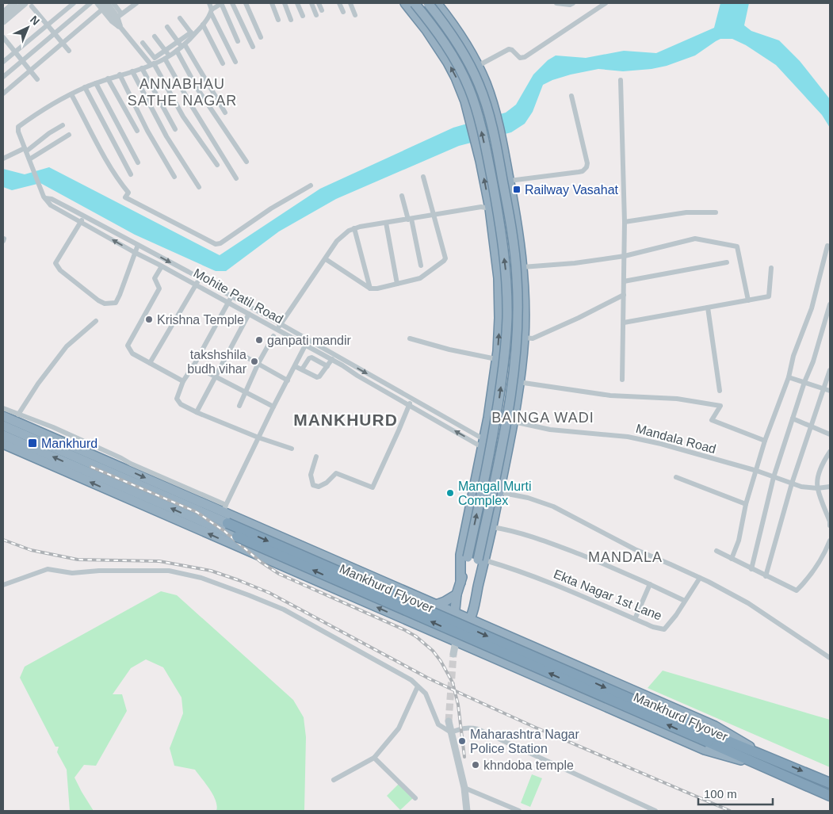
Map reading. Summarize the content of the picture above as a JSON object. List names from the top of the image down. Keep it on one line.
{"streets":{"highway":["Mankhurd Flyover"],"street":["Mohite Patil Road","Mandala Road","Ekta Nagar 1st Lane"]},"districts":["ANNABHAU SATHE NAGAR","BAINGA WADI","MANKHURD","MANDALA"],"places":{"transit":["Railway Vasahat","Mankhurd"],"other":["Krishna Temple","ganpati mandir","takshshila budh vihar","Mangal Murti Complex","Maharashtra Nagar Police Station","khndoba temple"]},"scale_bar":"100 m","north":"top right"}
